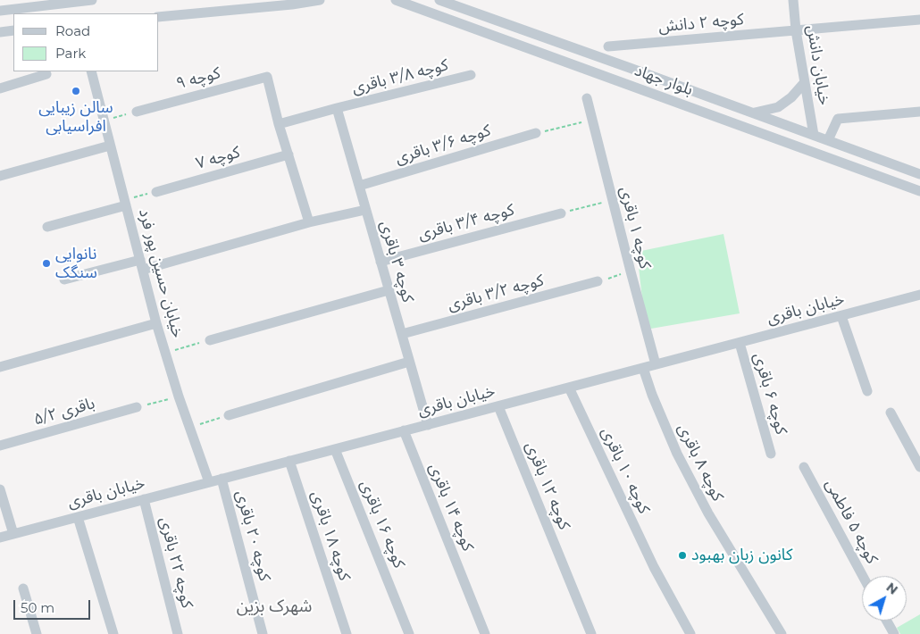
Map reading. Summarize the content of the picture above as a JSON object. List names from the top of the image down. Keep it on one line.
{"streets":{"street":["کوچه ۲ دانش","خیابان دانش","کوچه ۳/۸ باقری","کوچه ۹","بلوار جهاد","کوچه ۳/۶ باقری","کوچه ۷","کوچه ۳/۴ باقری","کوچه ۱ باقری","کوچه ۳ باقری","خیابان حسین پور فرد","کوچه ۳/۲ باقری","خیابان باقری","کوچه ۶ باقری","باقری ۵/۲","کوچه ۸ باقری","کوچه ۱۰ باقری","کوچه ۱۲ باقری","کوچه ۱۴ باقری","کوچه ۵ فاطمی","کوچه ۱۶ باقری","کوچه ۲۰ باقری","کوچه ۱۸ باقری","کوچه ۲۲ باقری"]},"crossings":[["کوچه ۲ دانش","خیابان دانش"],["خیابان دانش","بلوار جهاد"],["کوچه ۳/۸ باقری","کوچه ۹"],["کوچه ۳/۸ باقری","کوچه ۳ باقری"],["کوچه ۳/۶ باقری","کوچه ۳ باقری"],["کوچه ۳/۴ باقری","کوچه ۳ باقری"],["کوچه ۱ باقری","خیابان باقری"],["کوچه ۳ باقری","کوچه ۳/۲ باقری"],["کوچه ۳ باقری","خیابان باقری"],["خیابان حسین پور فرد","خیابان باقری"],["خیابان باقری","کوچه ۶ باقری"],["خیابان باقری","کوچه ۸ باقری"],["خیابان باقری","کوچه ۱۰ باقری"],["خیابان باقری","کوچه ۱۲ باقری"],["خیابان باقری","کوچه ۱۴ باقری"],["خیابان باقری","کوچه ۱۶ باقری"],["خیابان باقری","کوچه ۲۰ باقری"],["خیابان باقری","کوچه ۱۸ باقری"],["خیابان باقری","کوچه ۲۲ باقری"]],"districts":["شهرک بزین"],"places":["سالن زیبایی افراسیابی","نانوایی سنگک","کانون زبان بهبود"],"legend":["Road","Park"],"scale_bar":"50 m","north":"top right"}
